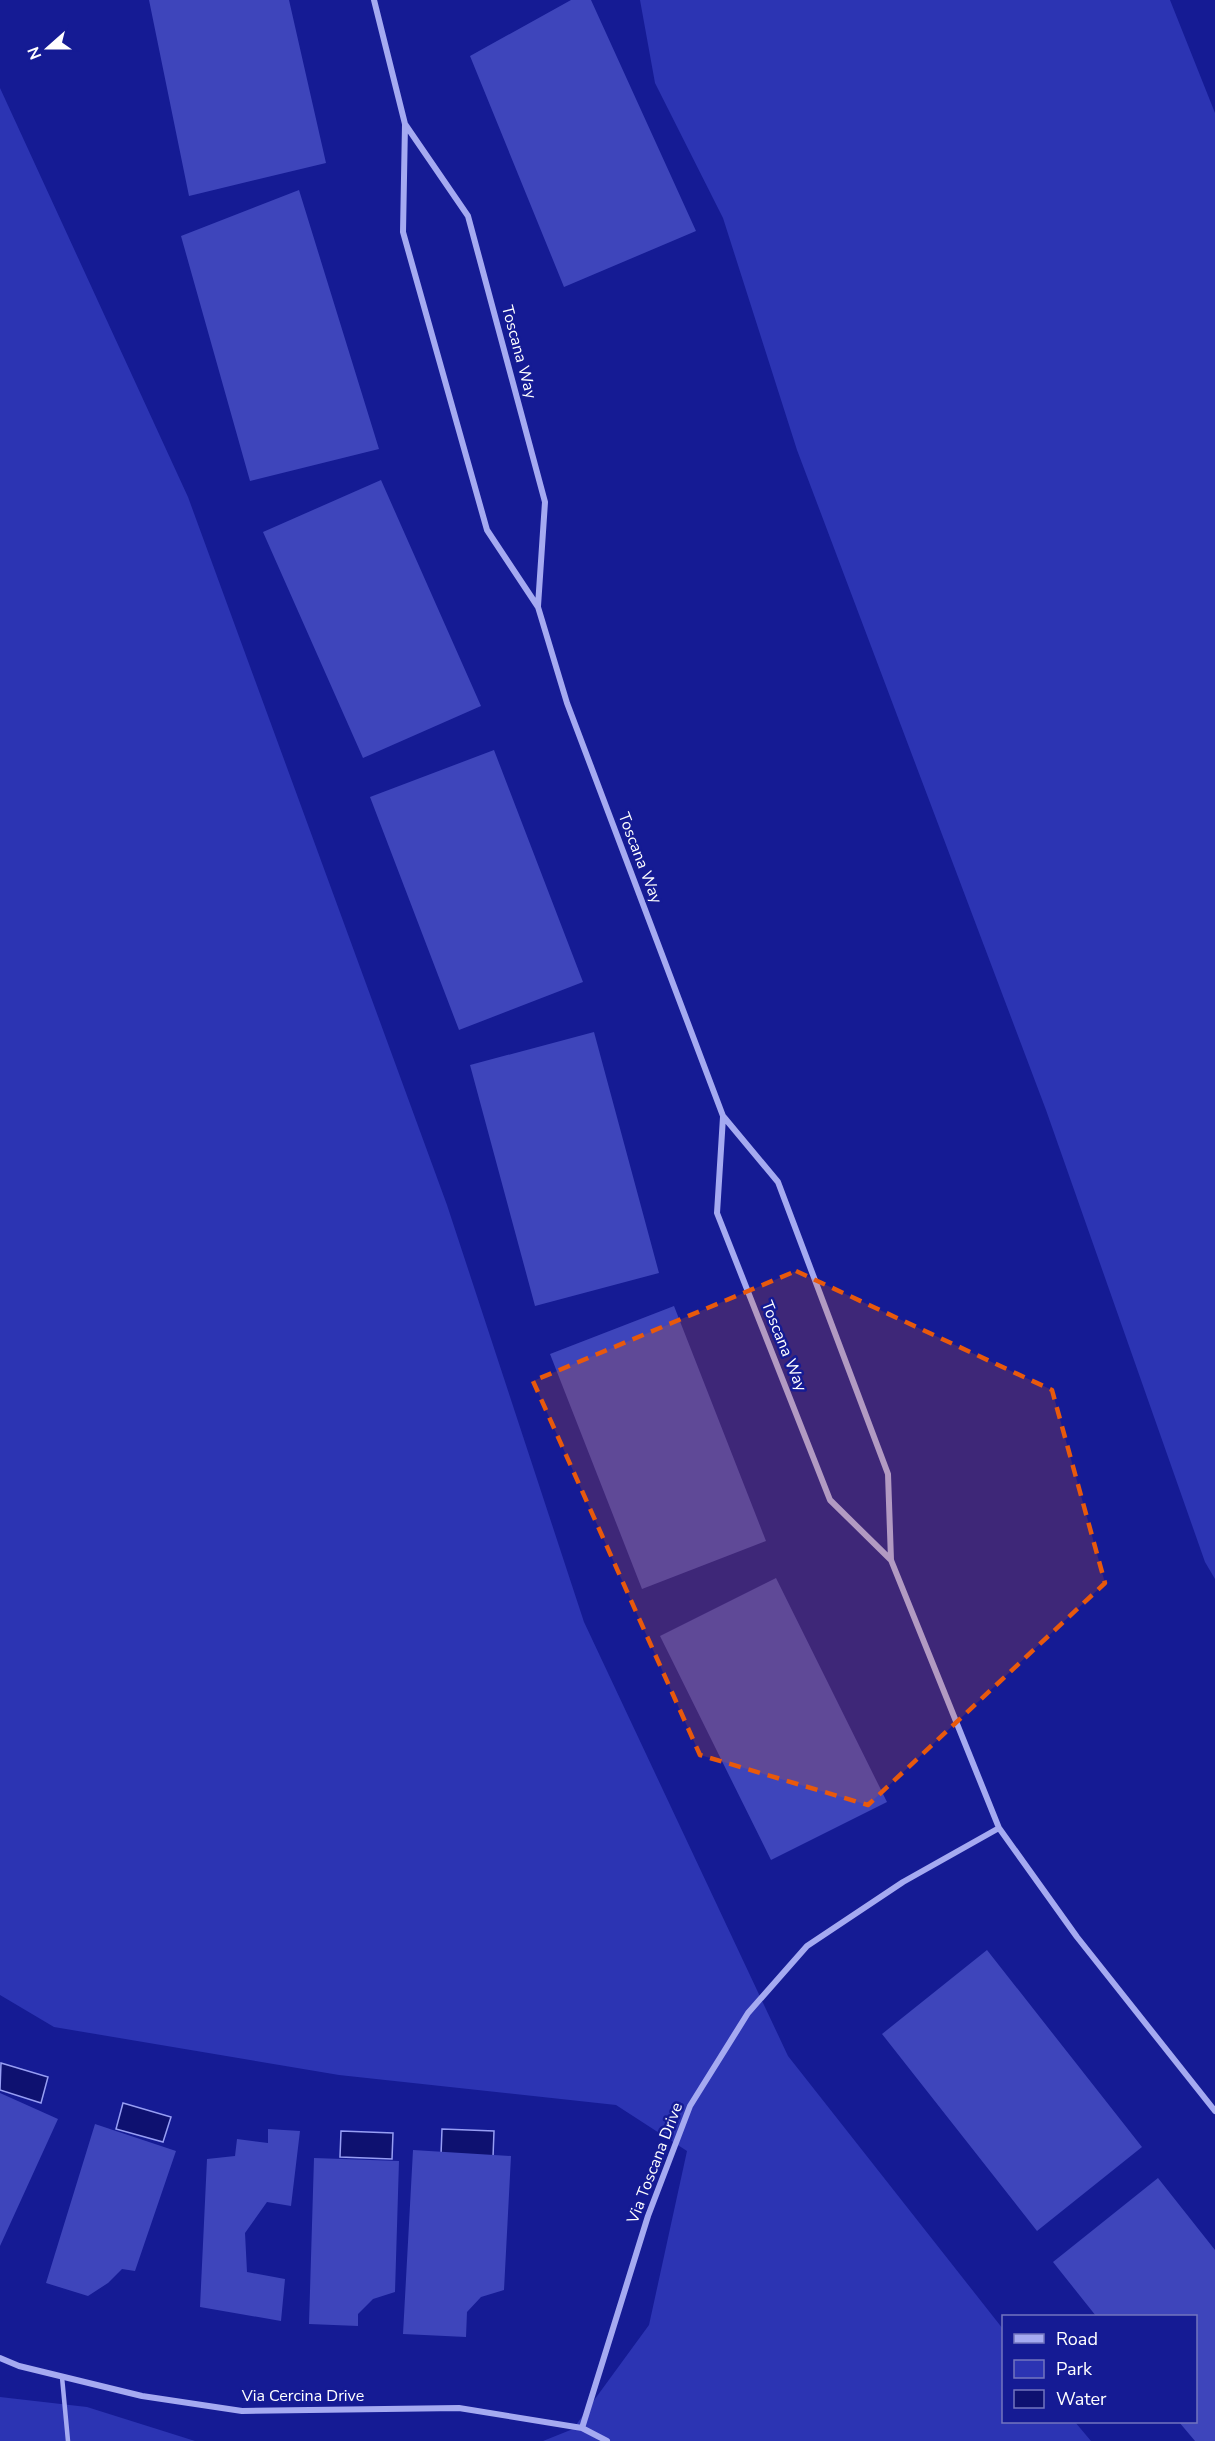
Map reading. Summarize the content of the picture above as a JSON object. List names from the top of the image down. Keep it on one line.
{"streets":{"street":["Toscana Way","Via Toscana Drive","Via Cercina Drive"]},"crossings":[["Toscana Way","Via Toscana Drive"],["Via Toscana Drive","Via Cercina Drive"]],"legend":["Road","Park","Water"],"north":"left"}
